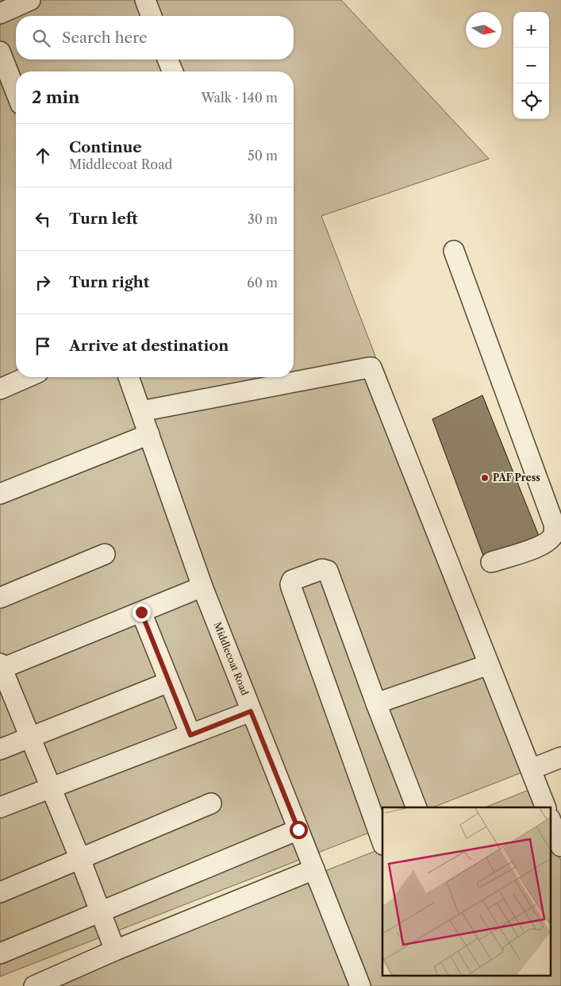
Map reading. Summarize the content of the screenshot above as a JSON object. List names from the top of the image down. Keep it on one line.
{"streets":{"street":["Middlecoat Road"]},"places":["PAF Press"],"north":"right","page":{"map_buttons":["+","−"],"search":"Search here","heading":["2 min","Walk · 140 m"],"list":[["Continue","Middlecoat Road","50 m"],["Turn left","30 m"],["Turn right","60 m"],"Arrive at destination"]}}
